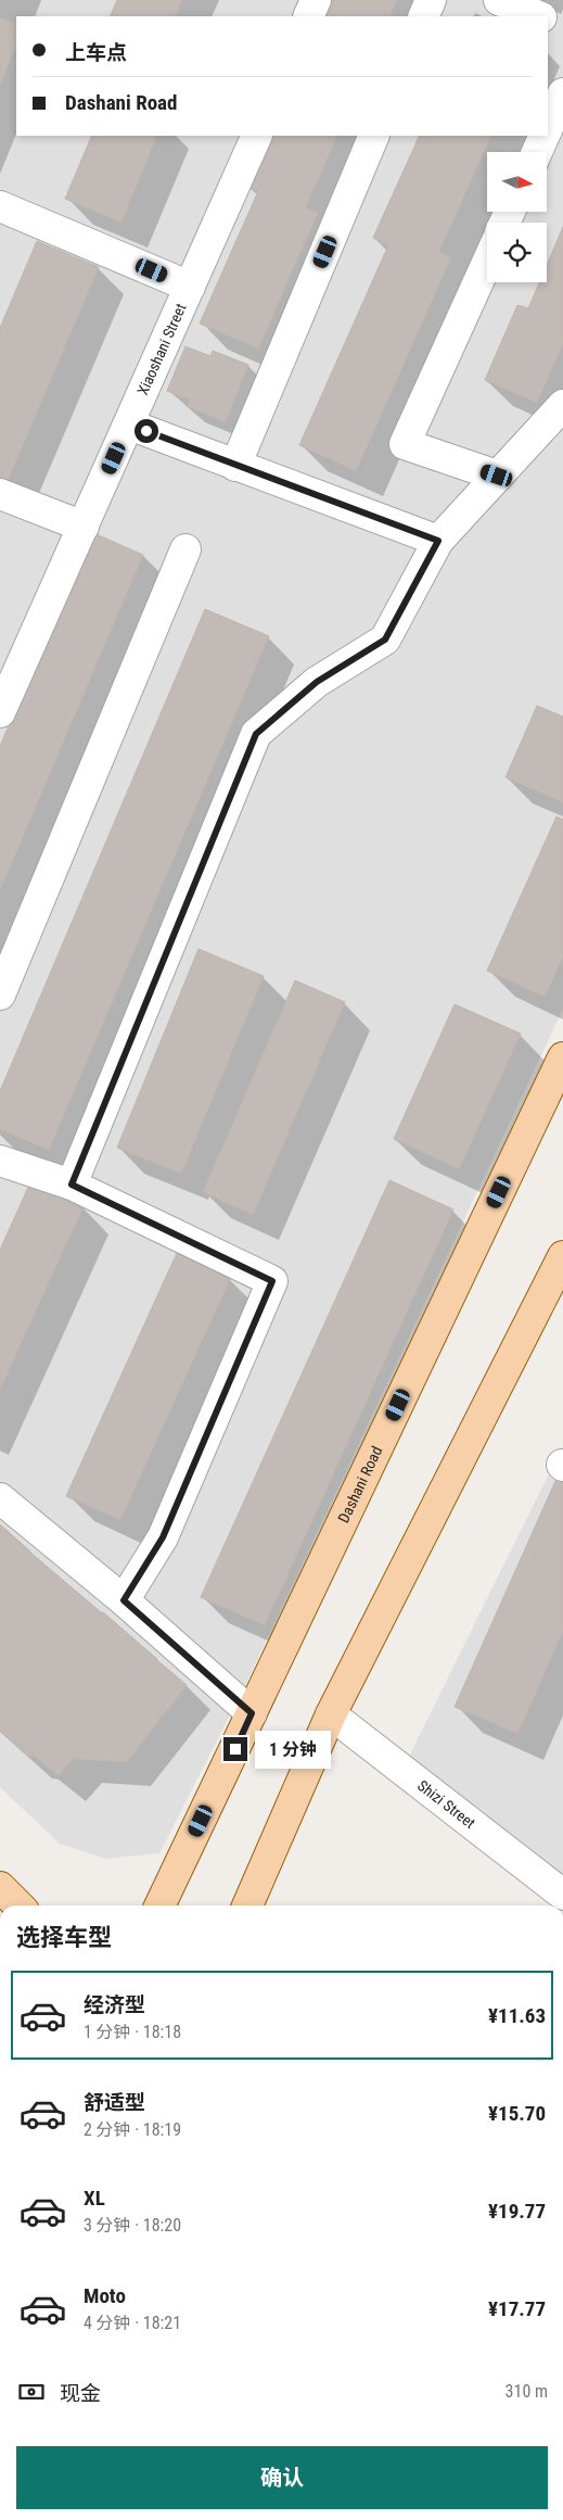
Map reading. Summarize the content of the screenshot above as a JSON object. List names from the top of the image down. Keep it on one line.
{"streets":{"main road":["Dashani Road"],"street":["Xiaoshani Street","Shizi Street"]},"north":"right","page":{"banner":["上车点","Dashani Road"],"bubble":"1 分钟","heading":"选择车型","list":[{"name":"经济型","note":"1 分钟 · 18:18","value":"¥11.63"},{"name":"舒适型","note":"2 分钟 · 18:19","value":"¥15.70"},{"name":"XL","note":"3 分钟 · 18:20","value":"¥19.77"},{"name":"Moto","note":"4 分钟 · 18:21","value":"¥17.77"}],"pay":["现金","310 m"],"buttons":"确认"}}
